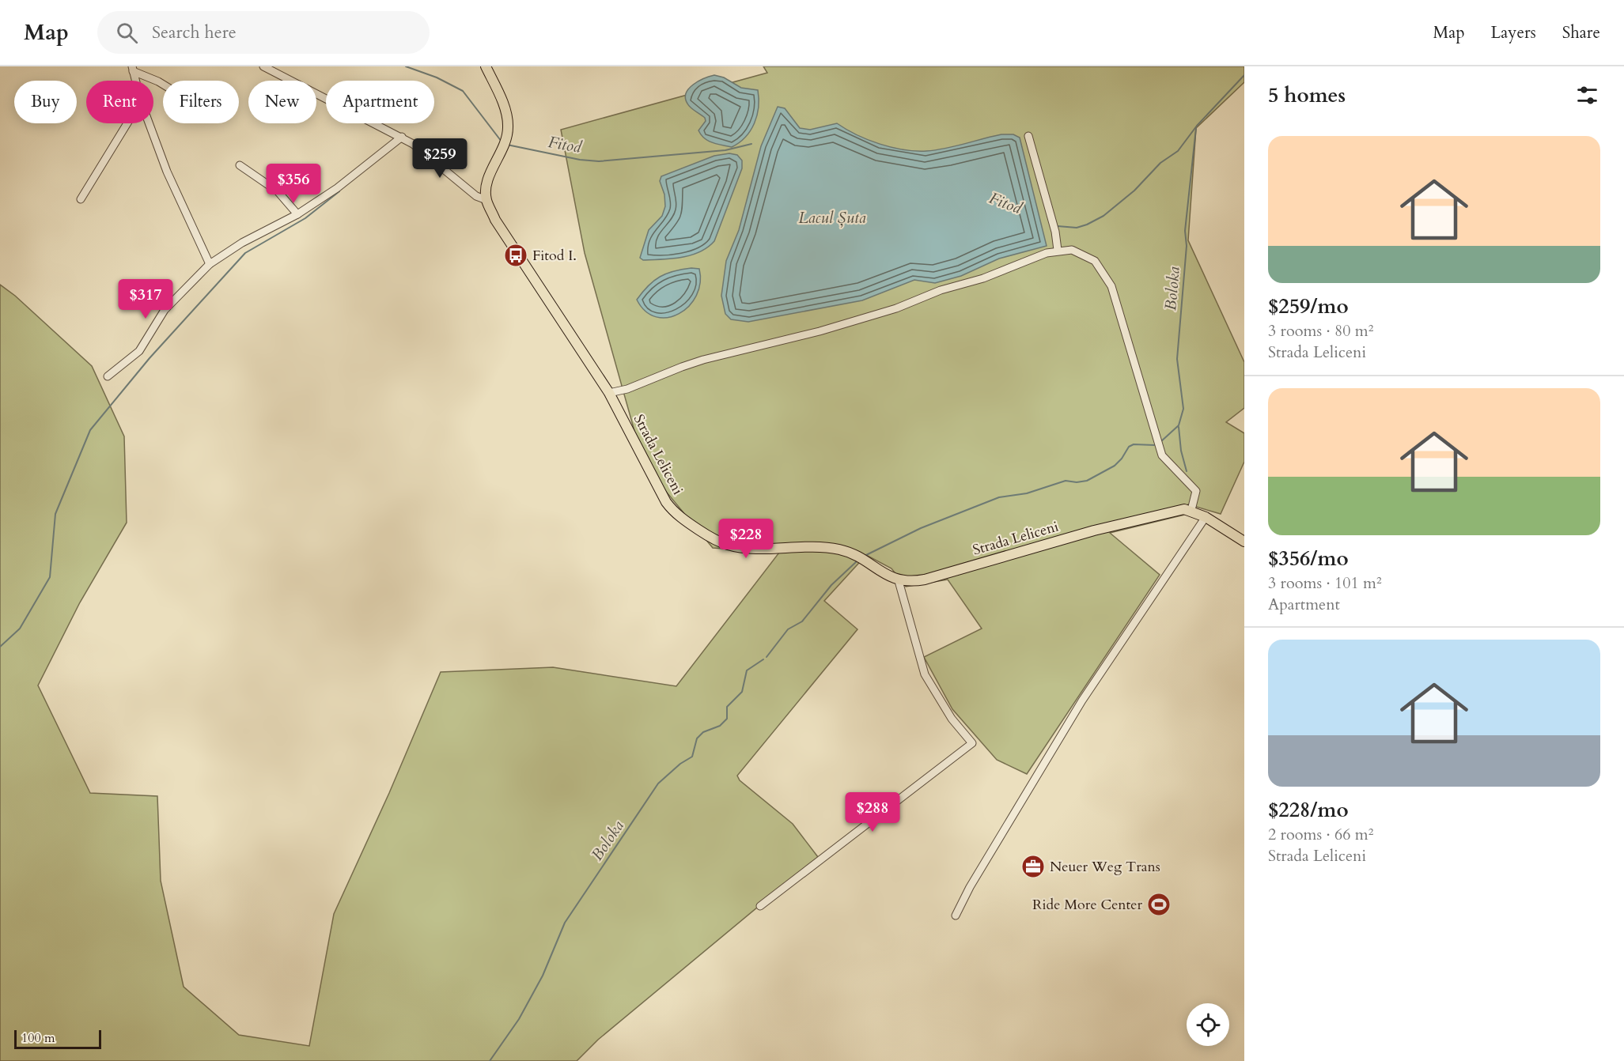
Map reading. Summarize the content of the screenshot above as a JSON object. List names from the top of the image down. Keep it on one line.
{"streets":{"main road":["Strada Leliceni"]},"water":["Fitod","Lacul Șuta","Boloka"],"places":{"bus stop":["Fitod I."],"office":["Neuer Weg Trans"],"sports":["Ride More Center"]},"scale_bar":"100 m","page":{"header":"Map","search":"Search here","nav":["Map","Layers","Share"],"heading":"5 homes","chip":["Buy","Rent","Filters","New","Apartment"],"list":[{"name":"$259/mo","note":"3 rooms · 80 m² · Strada Leliceni"},{"name":"$356/mo","note":"3 rooms · 101 m² · Apartment"},{"name":"$228/mo","note":"2 rooms · 66 m² · Strada Leliceni"}],"price":["$259","$356","$317","$228","$288"],"scale":"100 m"}}
